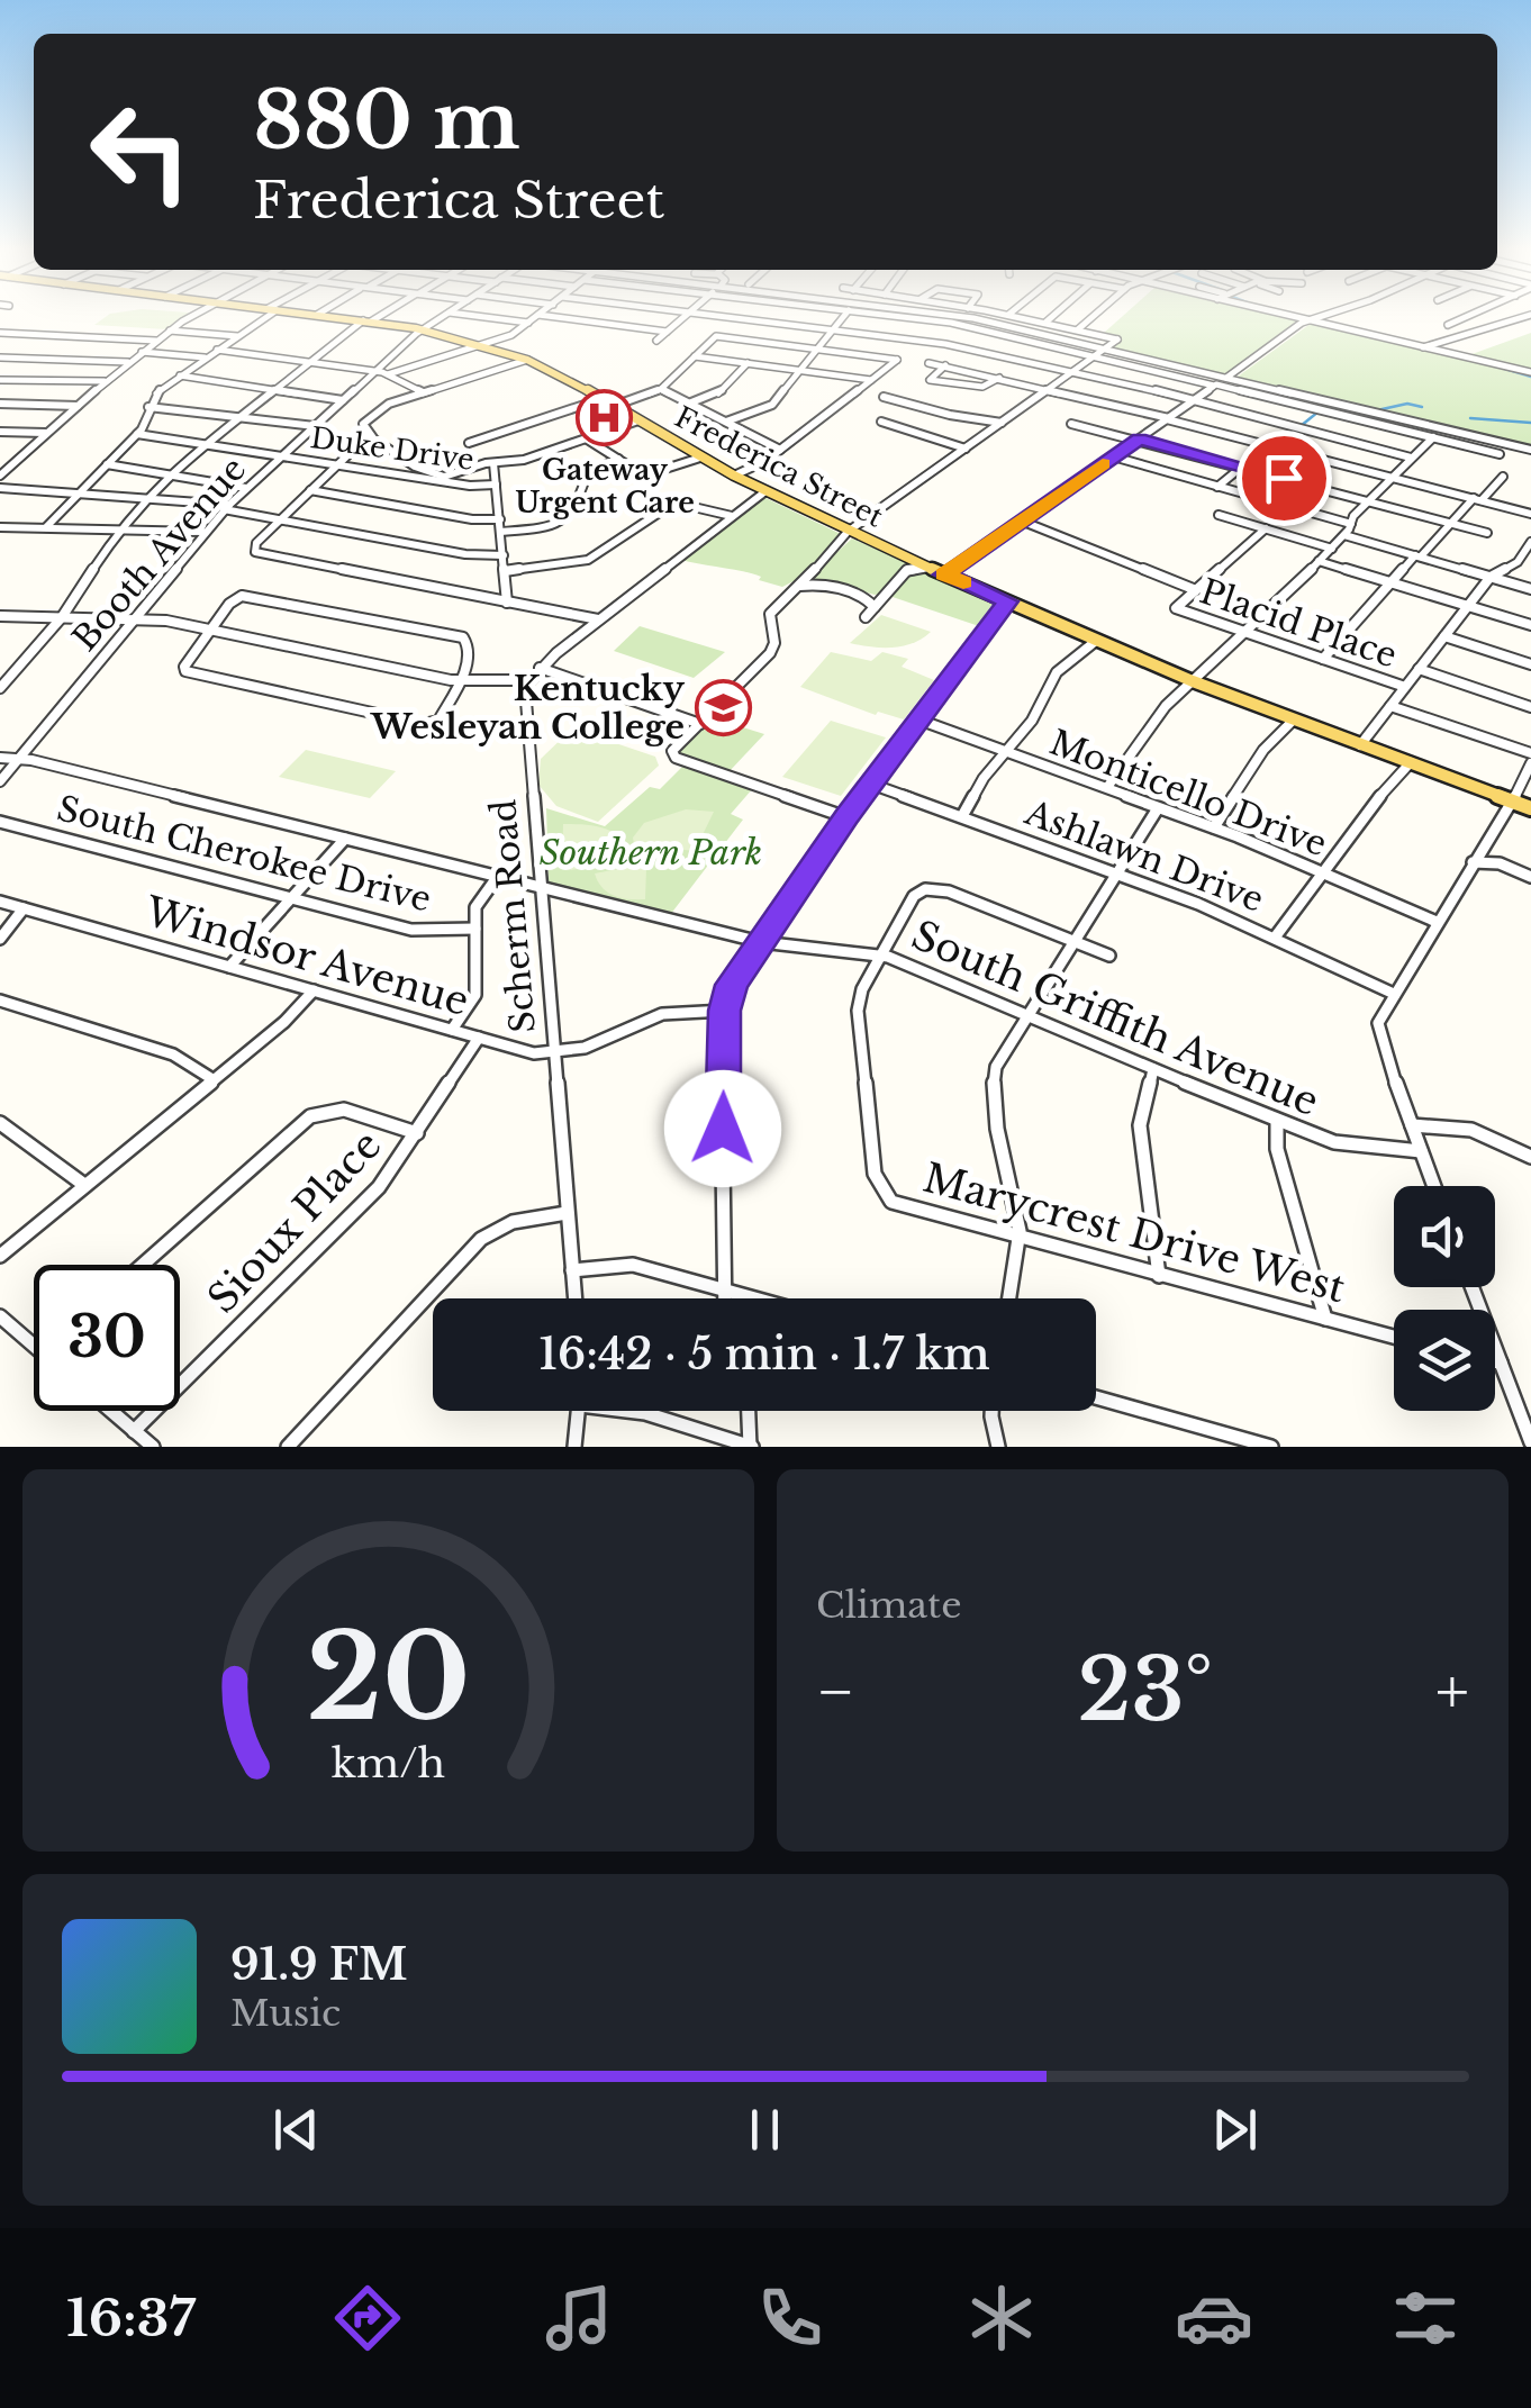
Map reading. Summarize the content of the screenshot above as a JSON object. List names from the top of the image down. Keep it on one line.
{"streets":{"main road":["Frederica Street"],"street":["Duke Drive","Booth Avenue","Placid Place","Monticello Drive","South Cherokee Drive","Ashlawn Drive","Scherm Road","Windsor Avenue","South Griffith Avenue","Sioux Place","Marycrest Drive West"]},"crossings":[["Duke Drive","Booth Avenue"],["Frederica Street","Booth Avenue"],["Booth Avenue","South Griffith Avenue"],["Scherm Road","Windsor Avenue"],["Scherm Road","South Griffith Avenue"],["Windsor Avenue","Sioux Place"],["South Griffith Avenue","Marycrest Drive West"]],"parks":["Southern Park"],"places":{"hospital":["Gateway Urgent Care"],"school or university":["Kentucky Wesleyan College"]},"page":{"turn":["880 m","Frederica Street"],"limit":"30","trip":"16:42 · 5 min · 1.7 km","tile":"Climate","heat":["−","23°","+"],"song":["91.9 FM","Music"],"tabs":"16:37","gauge":["20","km/h"]}}
